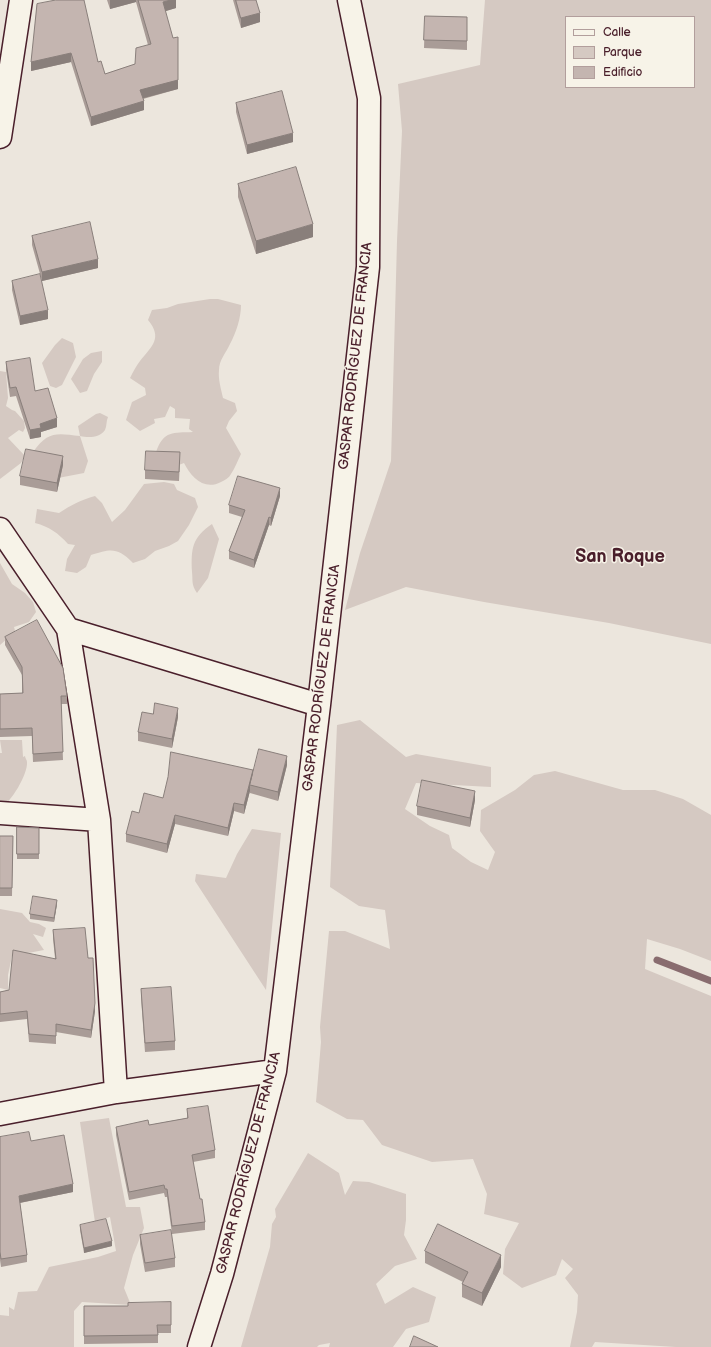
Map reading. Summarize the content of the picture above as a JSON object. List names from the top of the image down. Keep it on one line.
{"streets":{"street":["GASPAR RODRÍGUEZ DE FRANCIA"]},"districts":["San Roque"],"legend":["Calle","Parque","Edificio"]}
